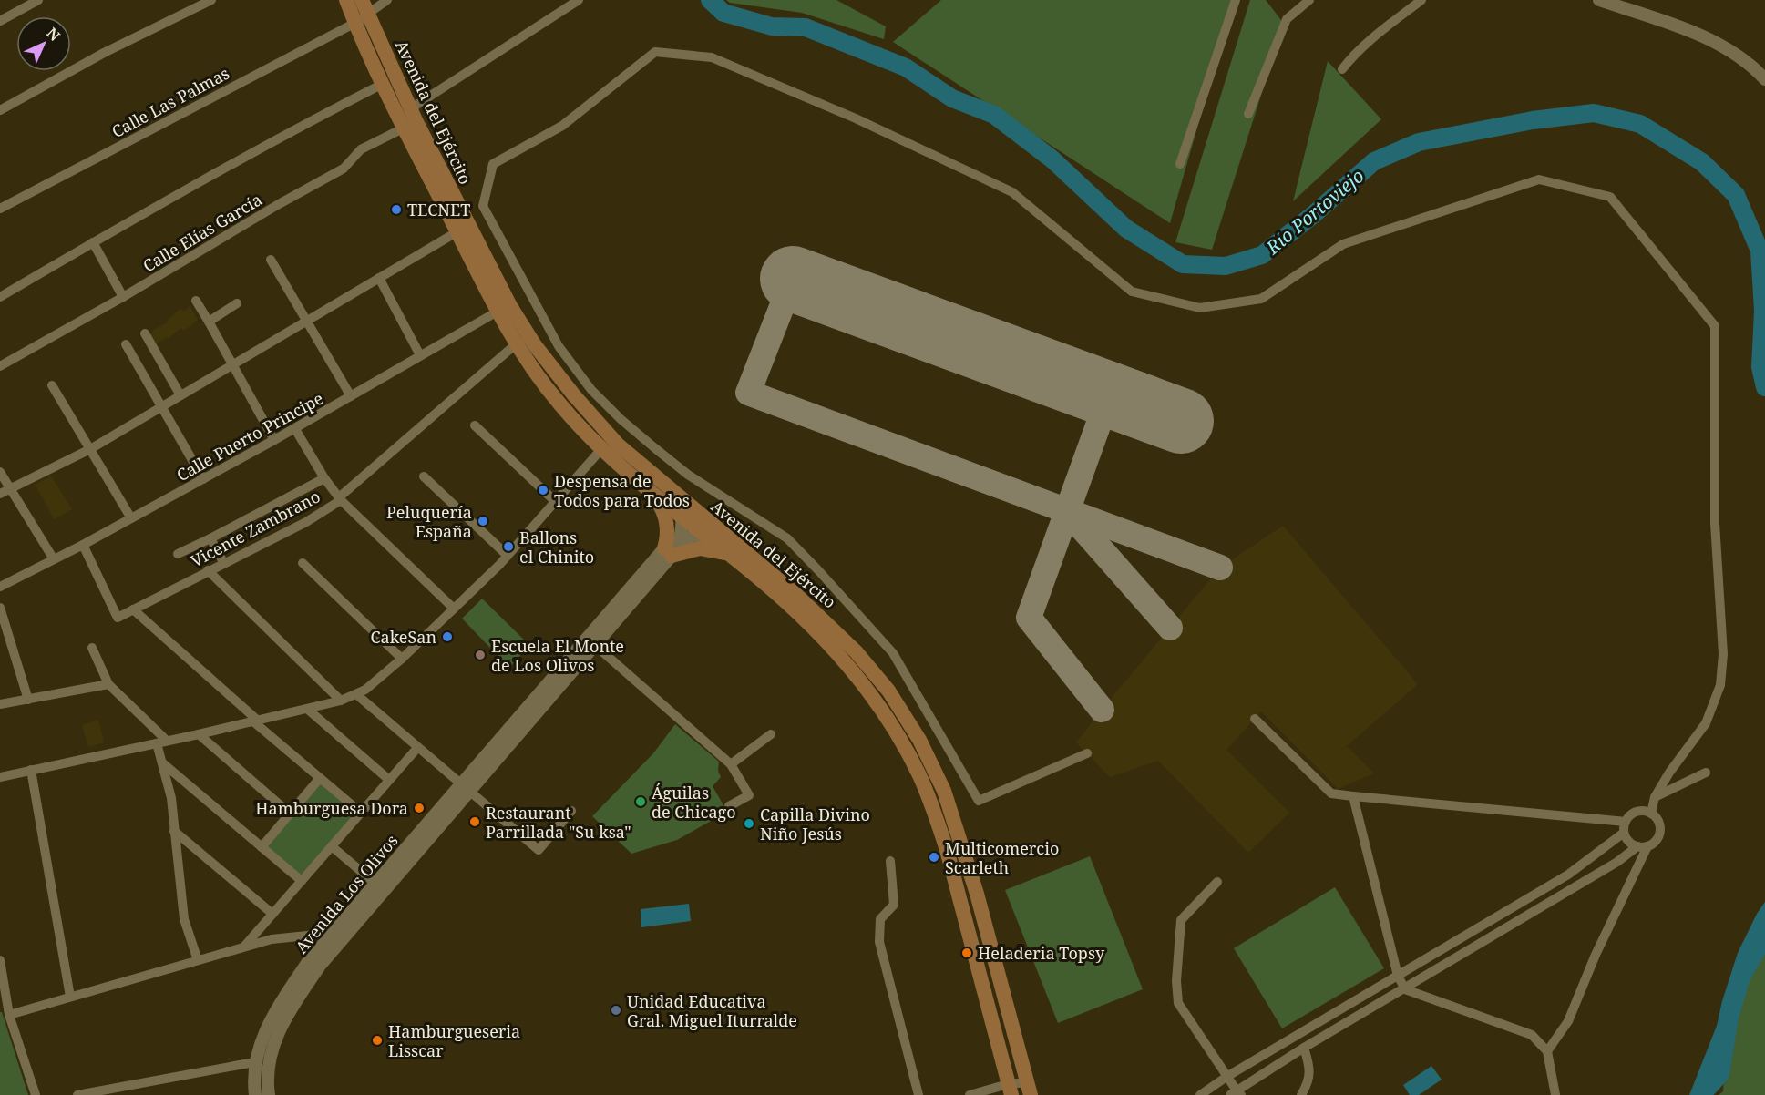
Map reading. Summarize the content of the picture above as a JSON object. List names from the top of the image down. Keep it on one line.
{"streets":{"main road":["Avenida del Ejército"],"street":["Calle Las Palmas","Calle Elías García","Calle Puerto Principe","Vicente Zambrano","Avenida Los Olivos"]},"crossings":[["Calle Las Palmas","Avenida del Ejército"],["Avenida del Ejército","Calle Elías García"],["Avenida del Ejército","Calle Puerto Principe"],["Avenida del Ejército","Vicente Zambrano"],["Avenida del Ejército","Avenida Los Olivos"],["Calle Puerto Principe","Vicente Zambrano"]],"water":["Río Portoviejo"],"places":["TECNET","Despensa de Todos para Todos","Peluquería España","Ballons el Chinito","CakeSan","Escuela El Monte de Los Olivos","Águilas de Chicago","Hamburguesa Dora","Restaurant Parrillada \"Su ksa\"","Capilla Divino Niño Jesús","Multicomercio Scarleth","Heladeria Topsy","Unidad Educativa Gral. Miguel Iturralde","Hamburgueseria Lisscar"],"north":"top right"}
